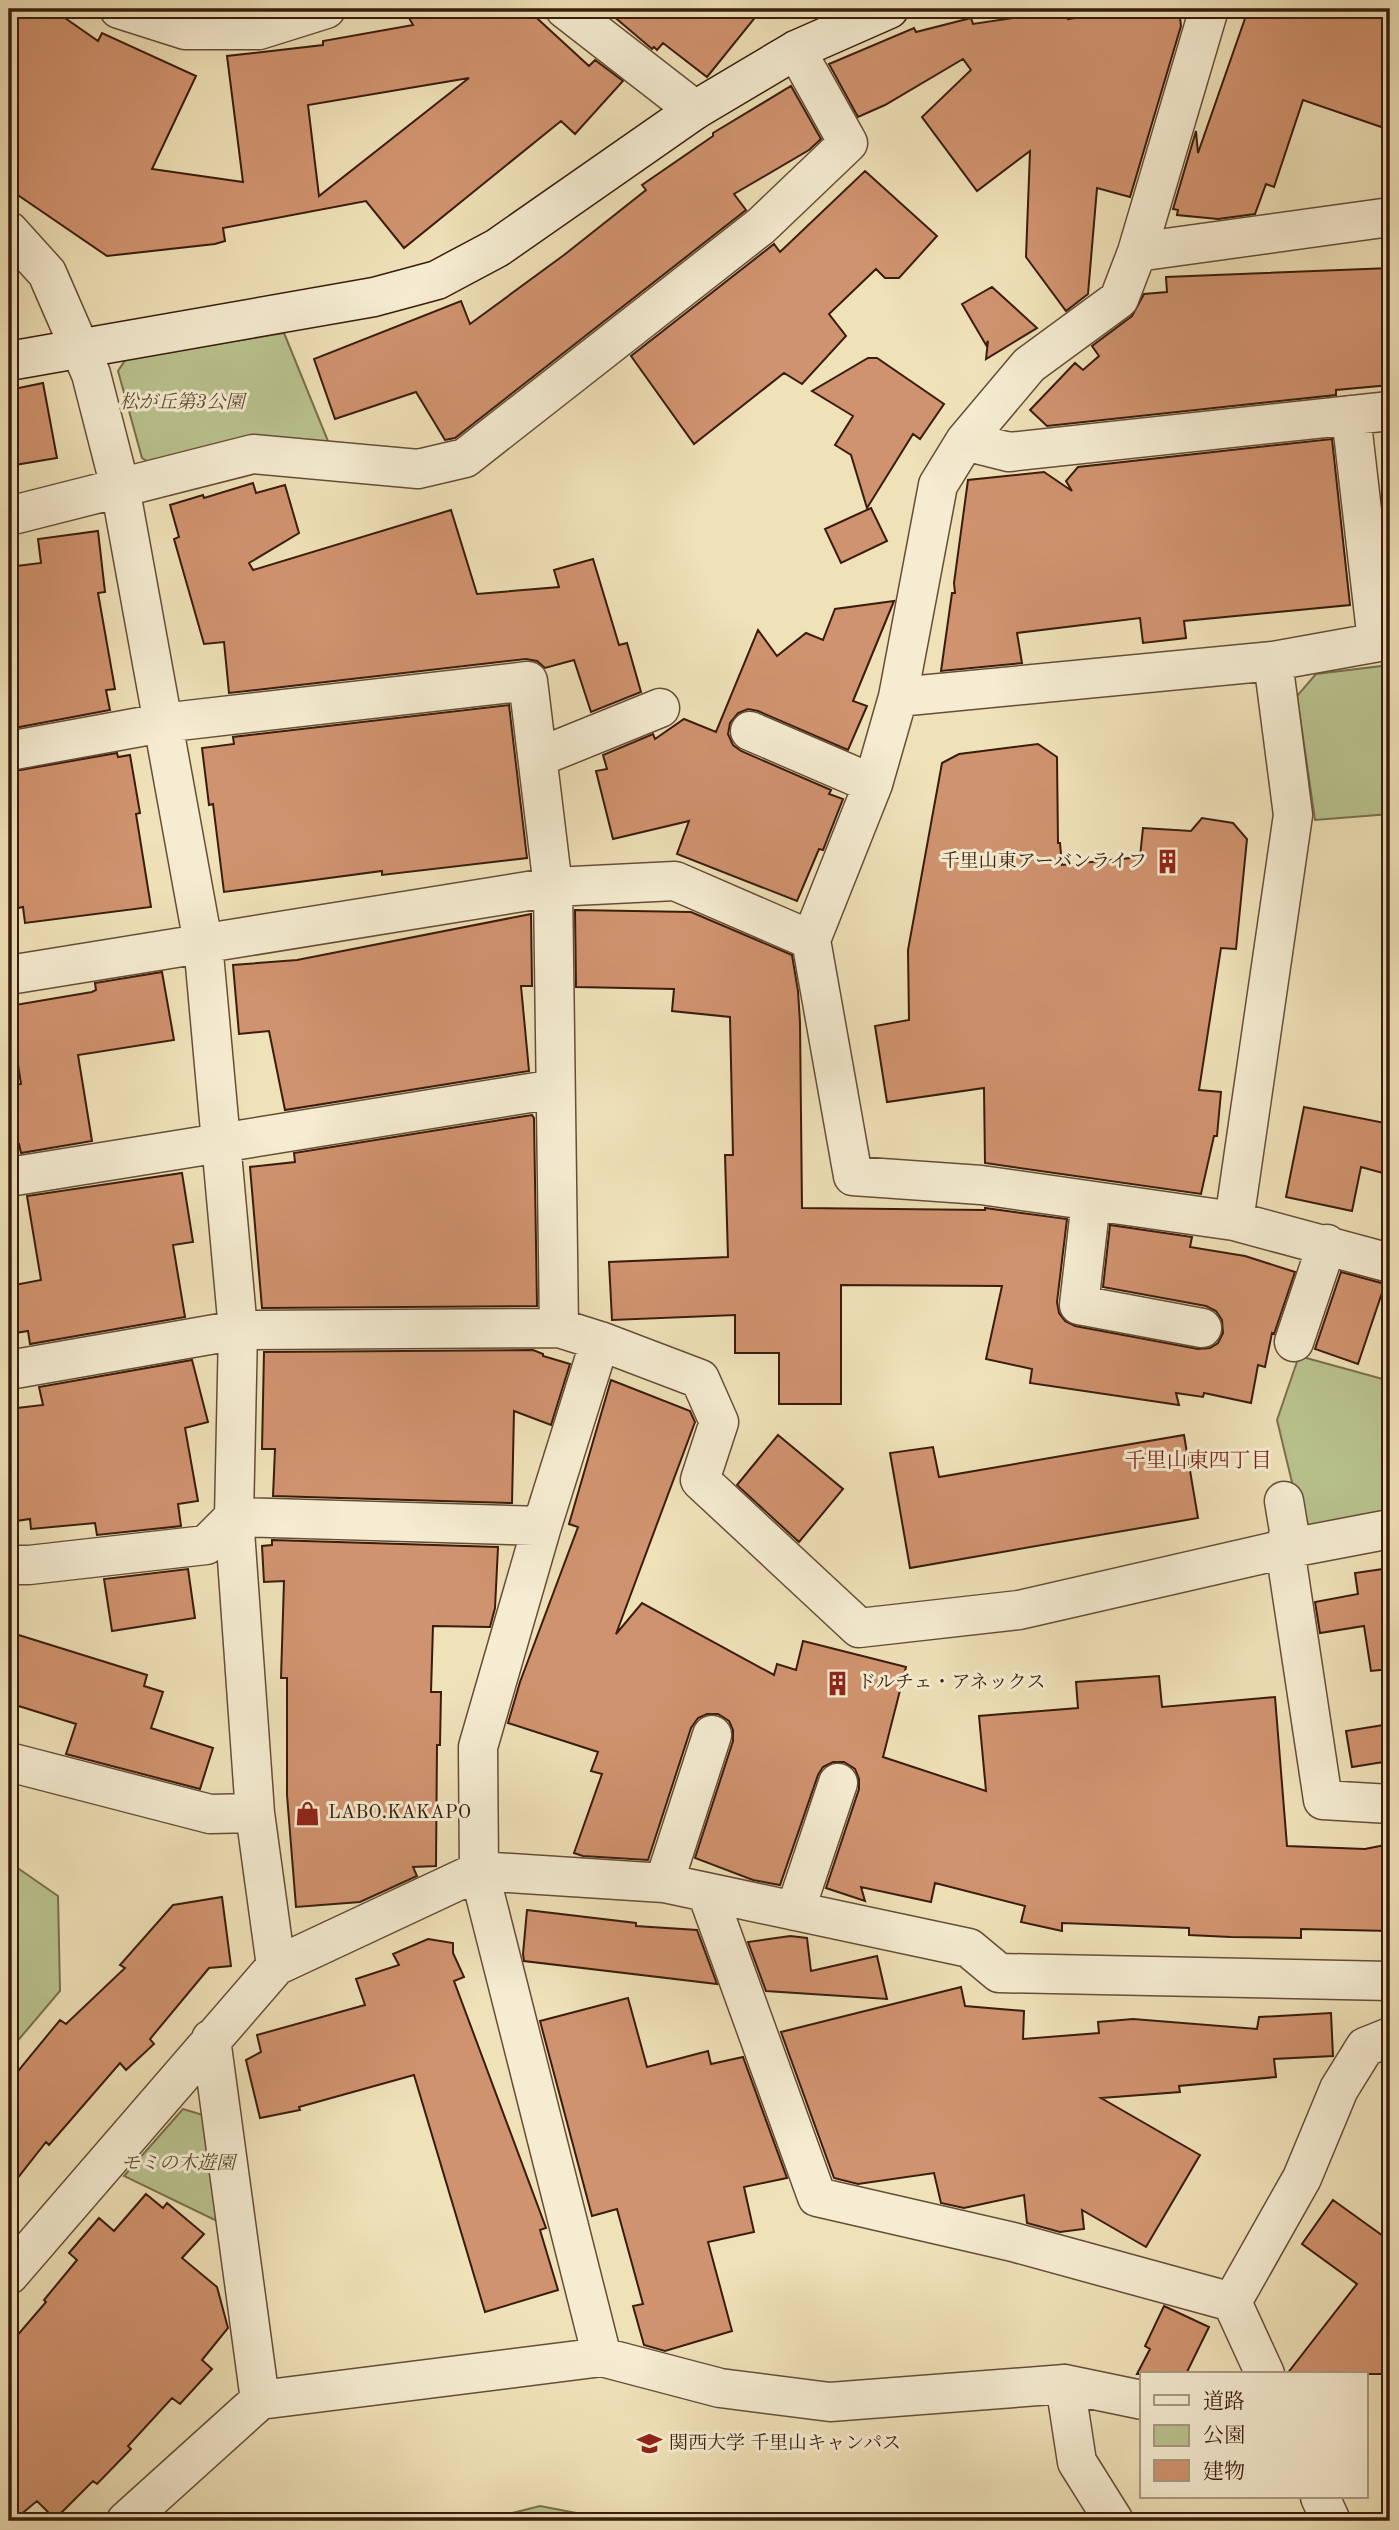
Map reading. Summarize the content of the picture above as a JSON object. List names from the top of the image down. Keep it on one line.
{"districts":["千里山東四丁目"],"parks":["松が丘第3公園","モミの木遊園"],"places":{"building":["千里山東アーバンライフ","ドルチェ・アネックス"],"shop":["LABO.KAKAPO"],"school or university":["関西大学 千里山キャンパス"]},"legend":["道路","公園","建物"]}
